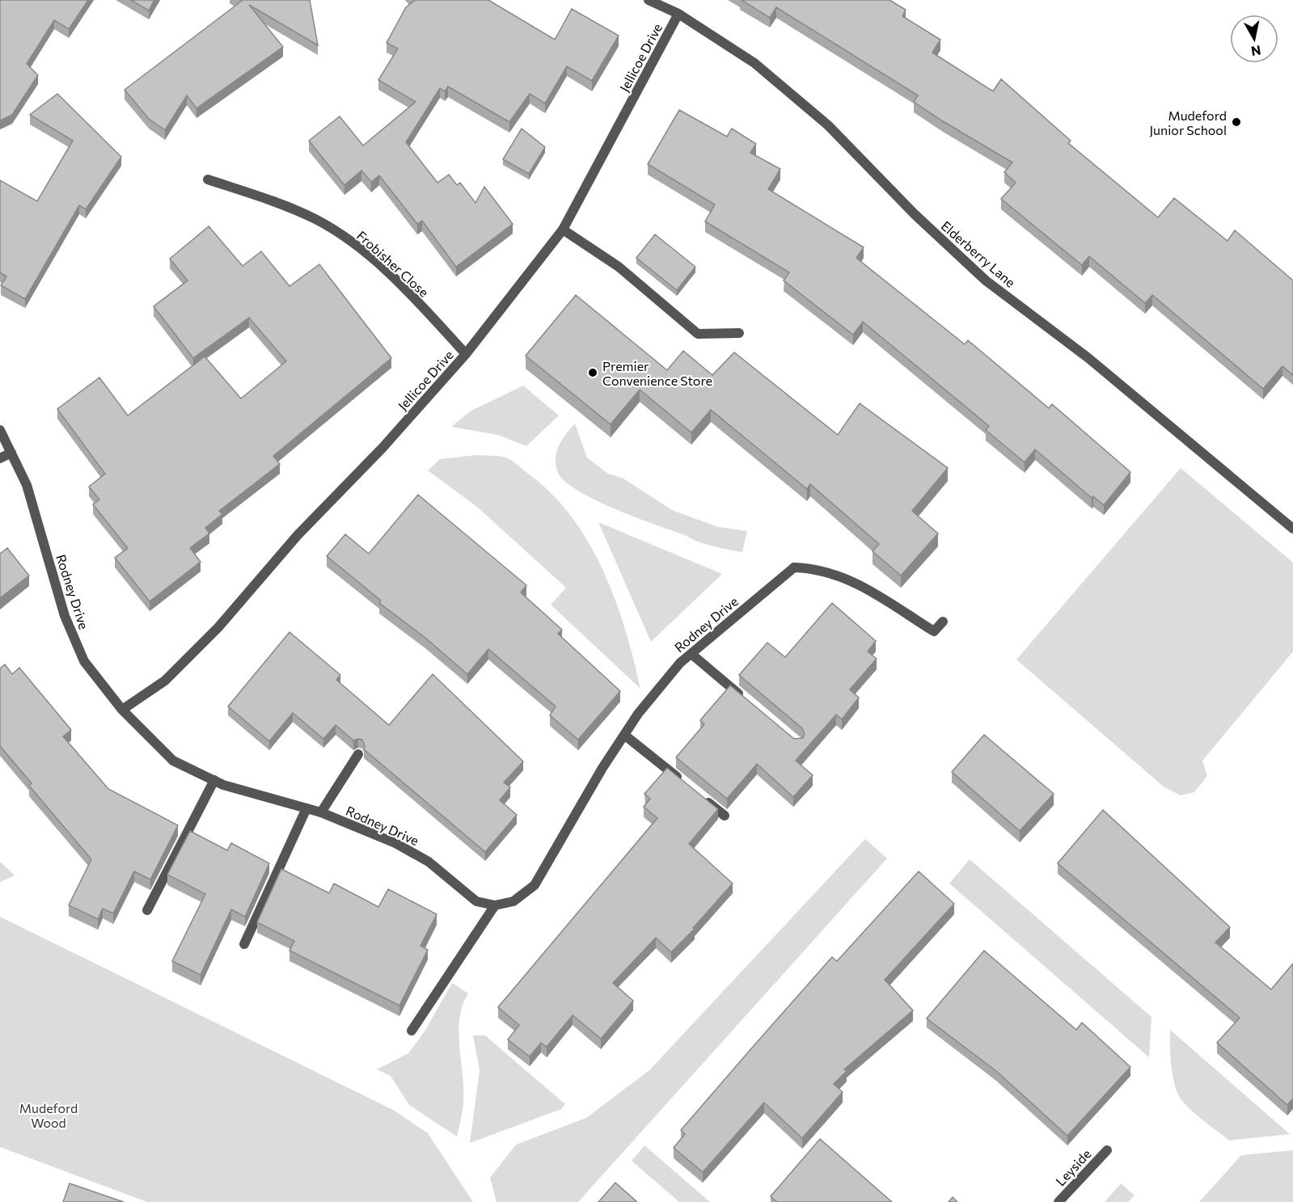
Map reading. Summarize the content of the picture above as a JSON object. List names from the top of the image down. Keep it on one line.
{"streets":{"street":["Jellicoe Drive","Elderberry Lane","Frobisher Close","Rodney Drive","Leyside"]},"crossings":[["Jellicoe Drive","Elderberry Lane"],["Jellicoe Drive","Frobisher Close"],["Jellicoe Drive","Rodney Drive"]],"parks":["Mudeford Wood"],"places":["Mudeford Junior School","Premier Convenience Store"],"north":"bottom"}
